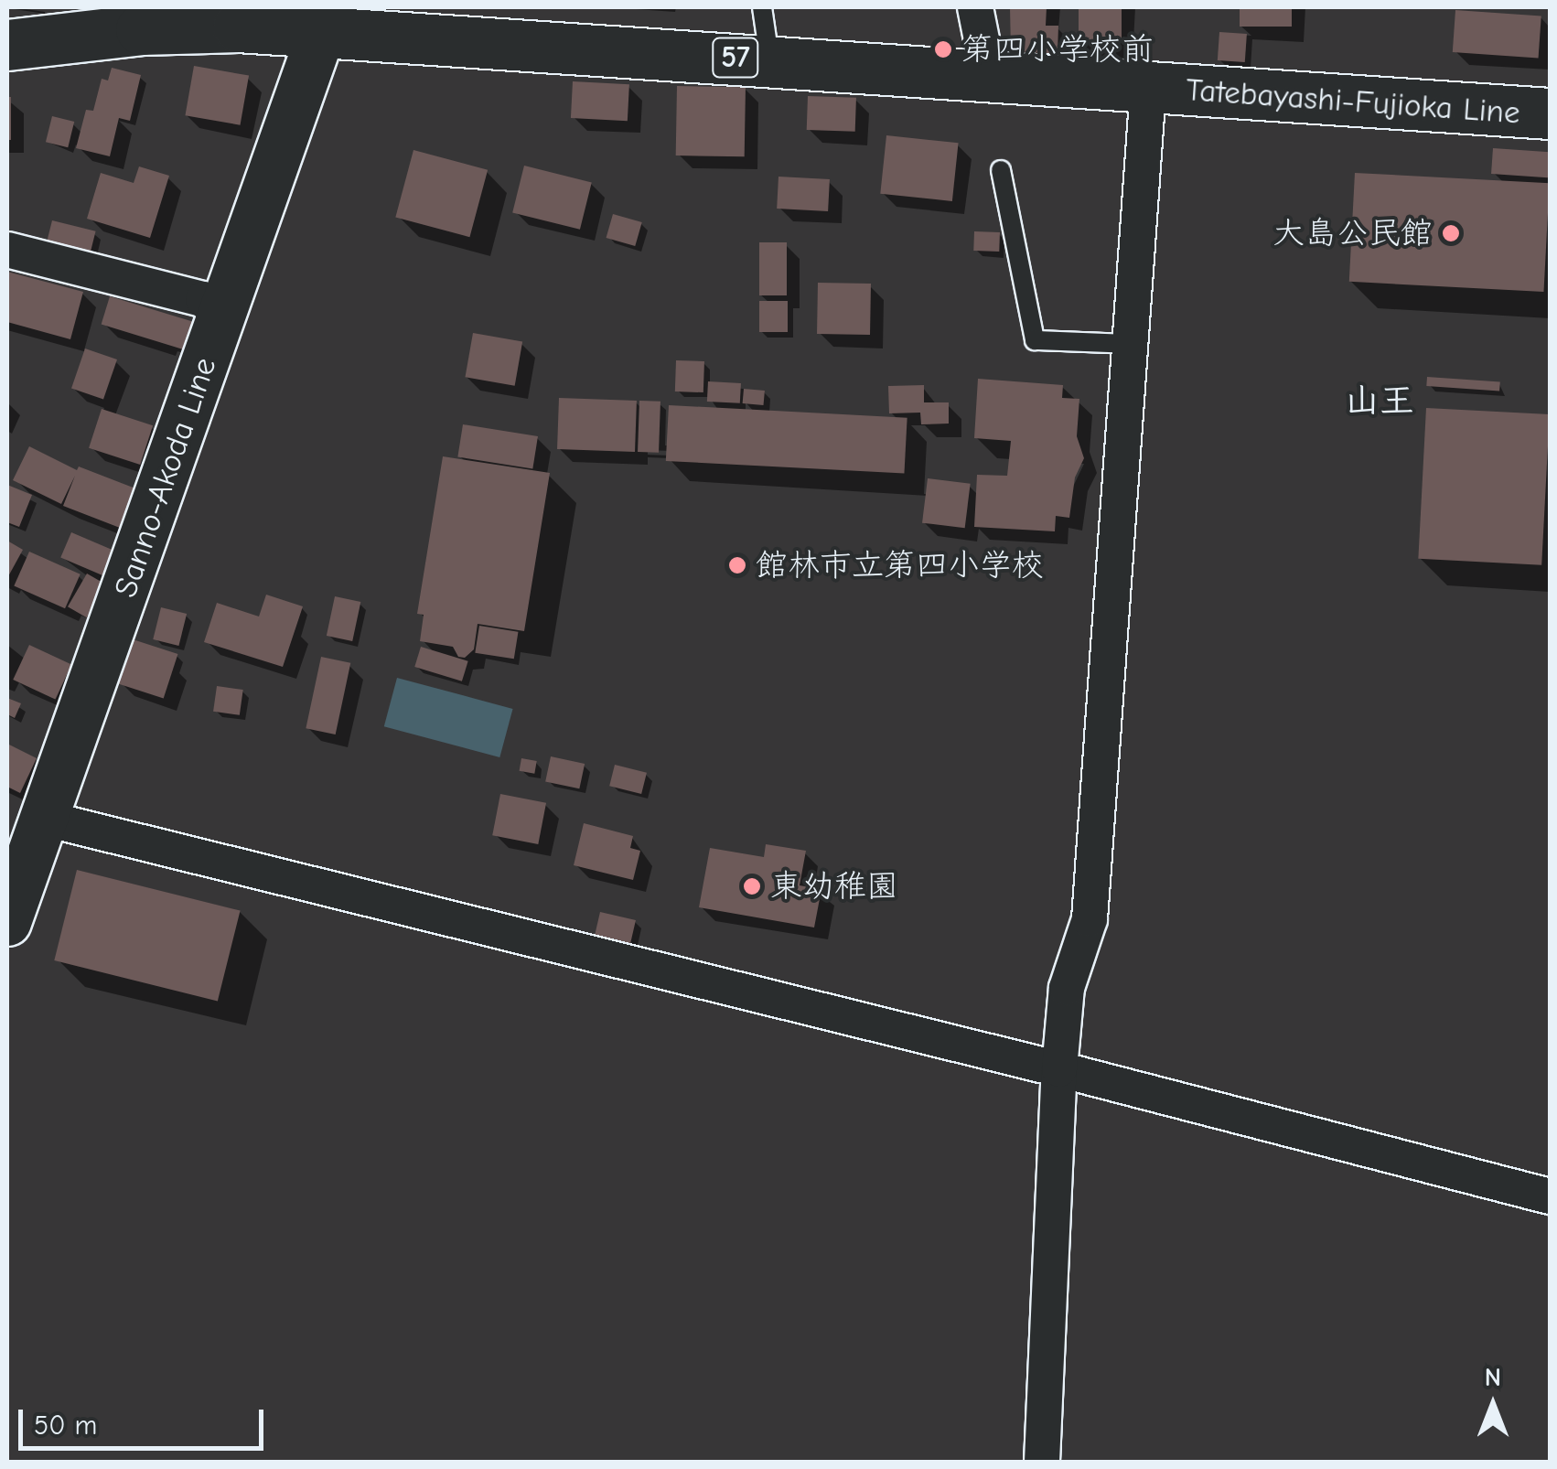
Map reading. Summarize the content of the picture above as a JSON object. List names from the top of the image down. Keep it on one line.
{"streets":{"main road":["57","Tatebayashi-Fujioka Line","Sanno-Akoda Line"]},"crossings":[["Tatebayashi-Fujioka Line","Sanno-Akoda Line"]],"districts":["山王"],"places":["第四小学校前","大島公民館","館林市立第四小学校","東幼稚園"],"scale_bar":"50 m","north":"top"}
